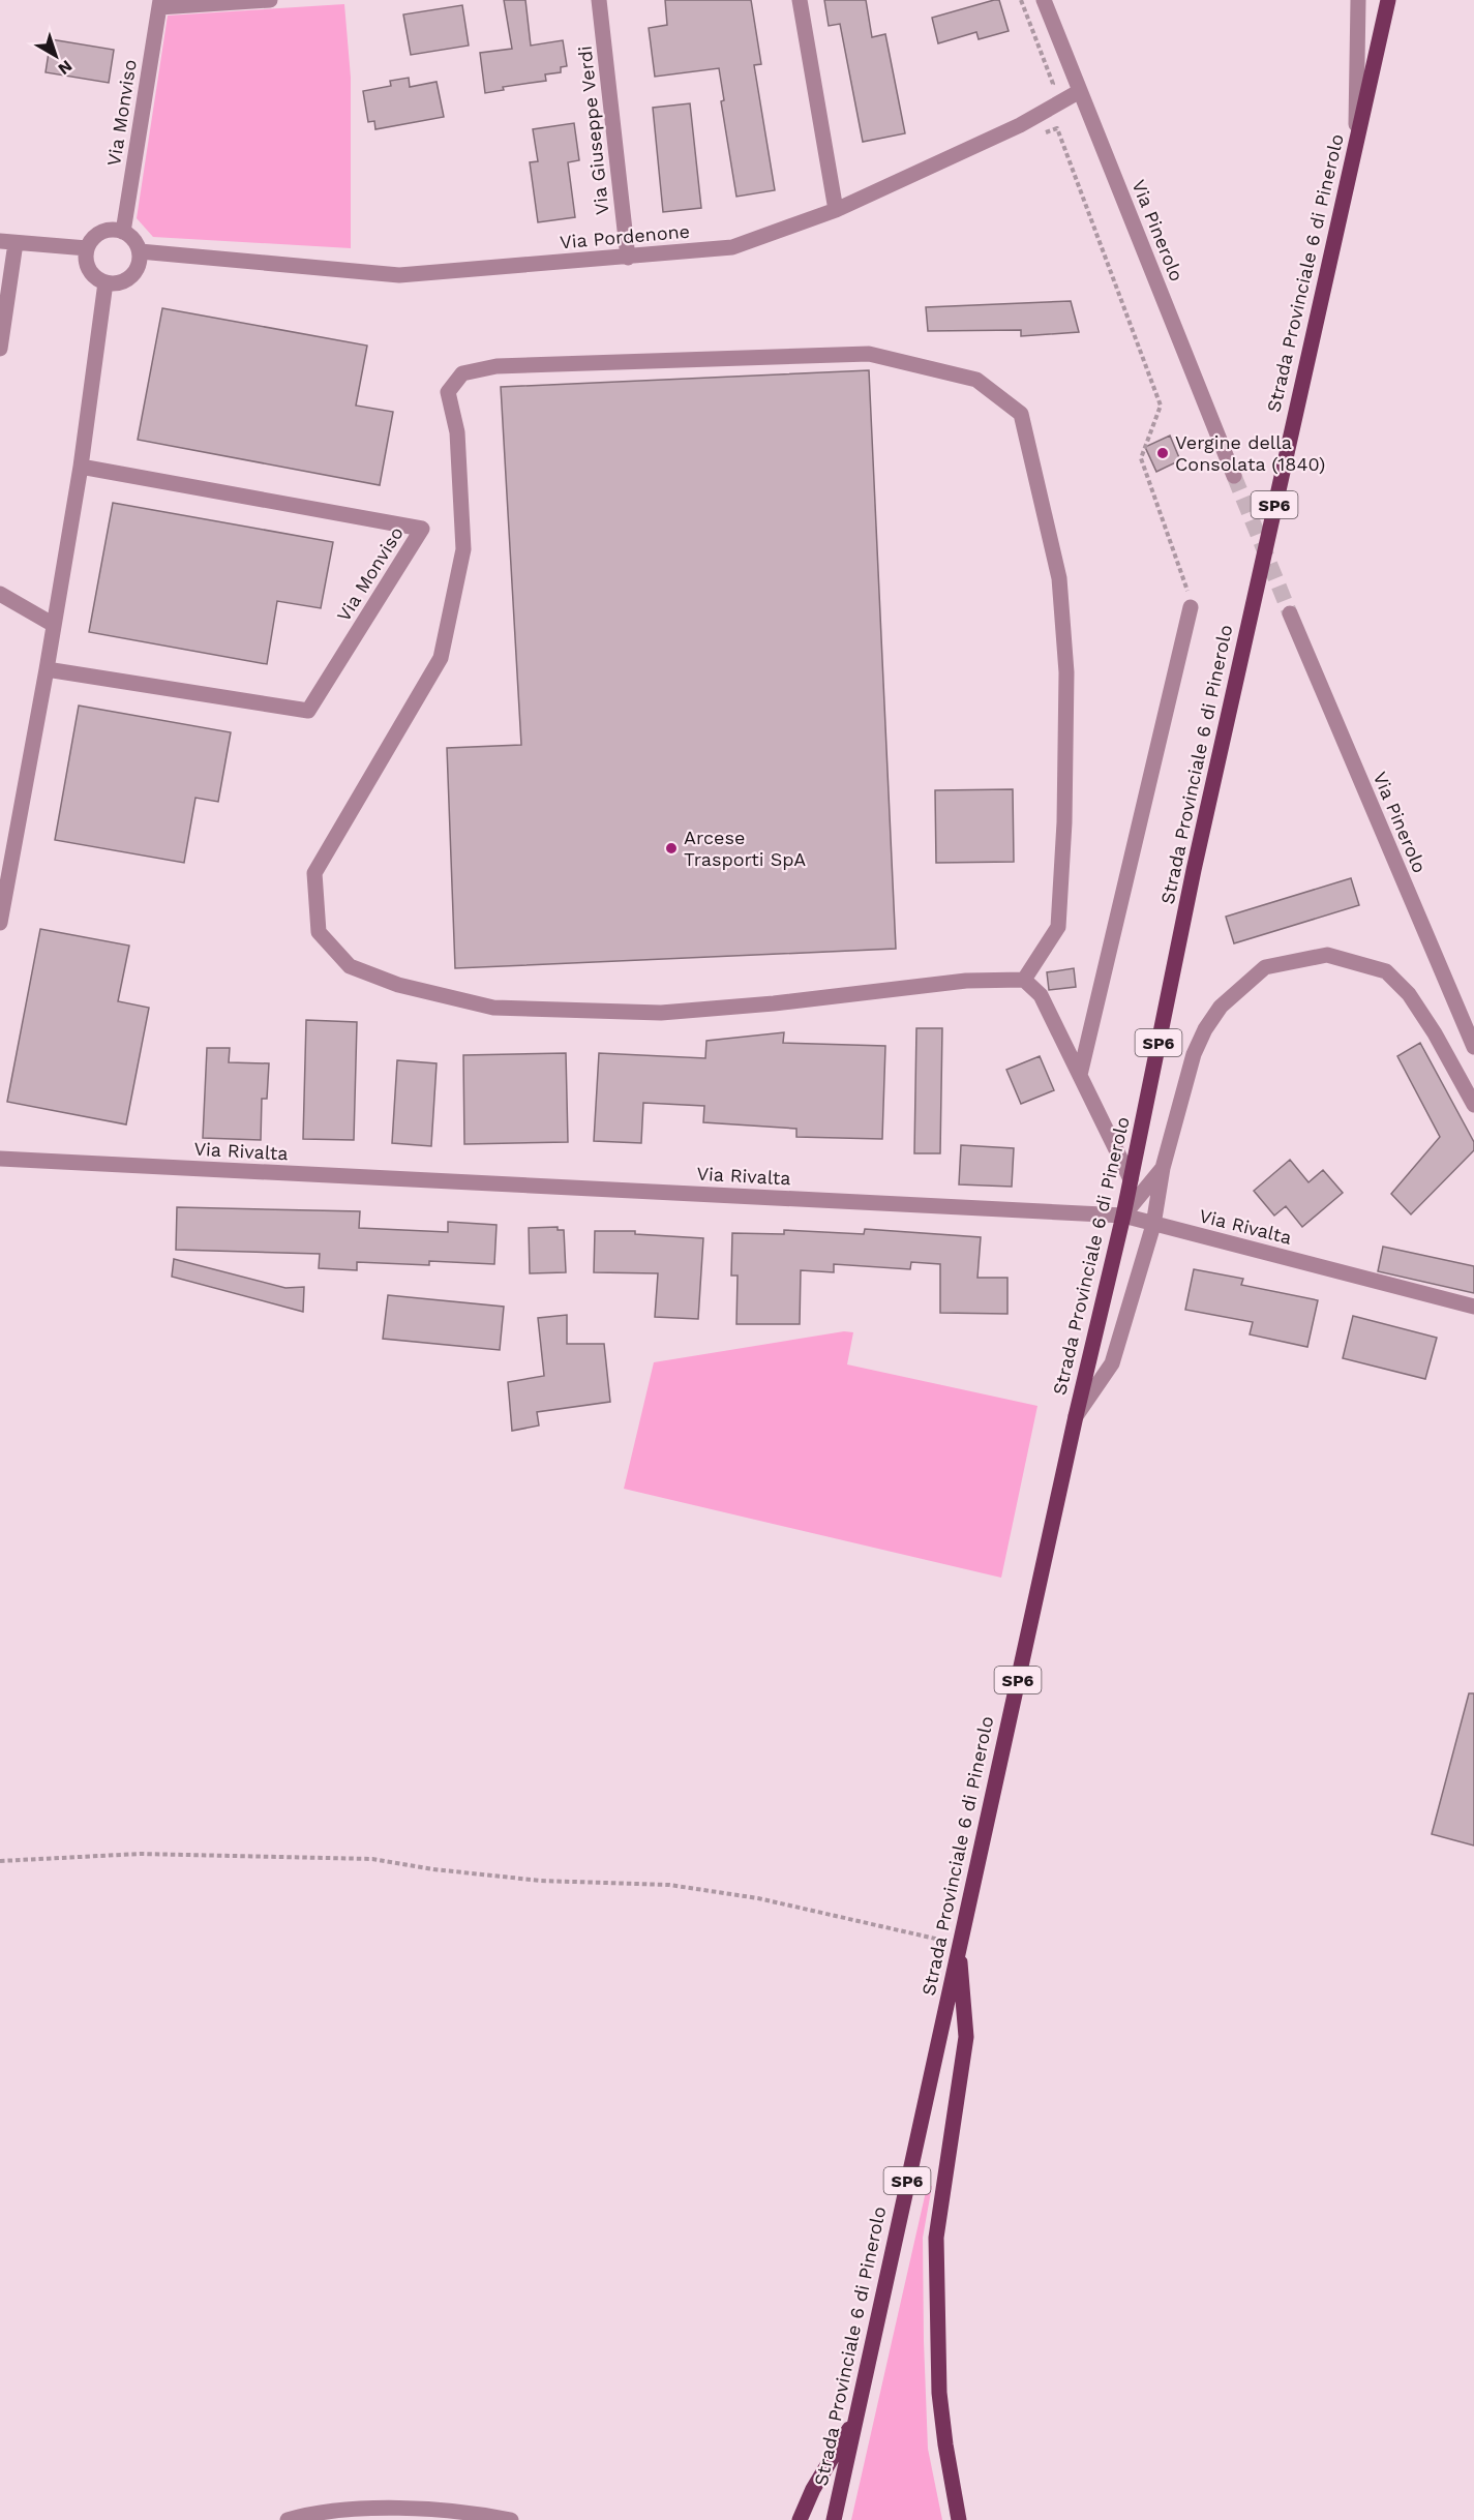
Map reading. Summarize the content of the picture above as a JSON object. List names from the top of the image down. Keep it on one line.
{"streets":{"main road":["Strada Provinciale 6 di Pinerolo","SP6"],"street":["Via Monviso","Via Giuseppe Verdi","Via Pinerolo","Via Pordenone","Via Rivalta"]},"crossings":[["Via Monviso","Via Pordenone"],["Via Giuseppe Verdi","Via Pordenone"],["Via Pinerolo","Via Pordenone"],["Strada Provinciale 6 di Pinerolo","Via Rivalta"]],"places":["Vergine della Consolata (1840)","Arcese Trasporti SpA"],"north":"bottom right"}
